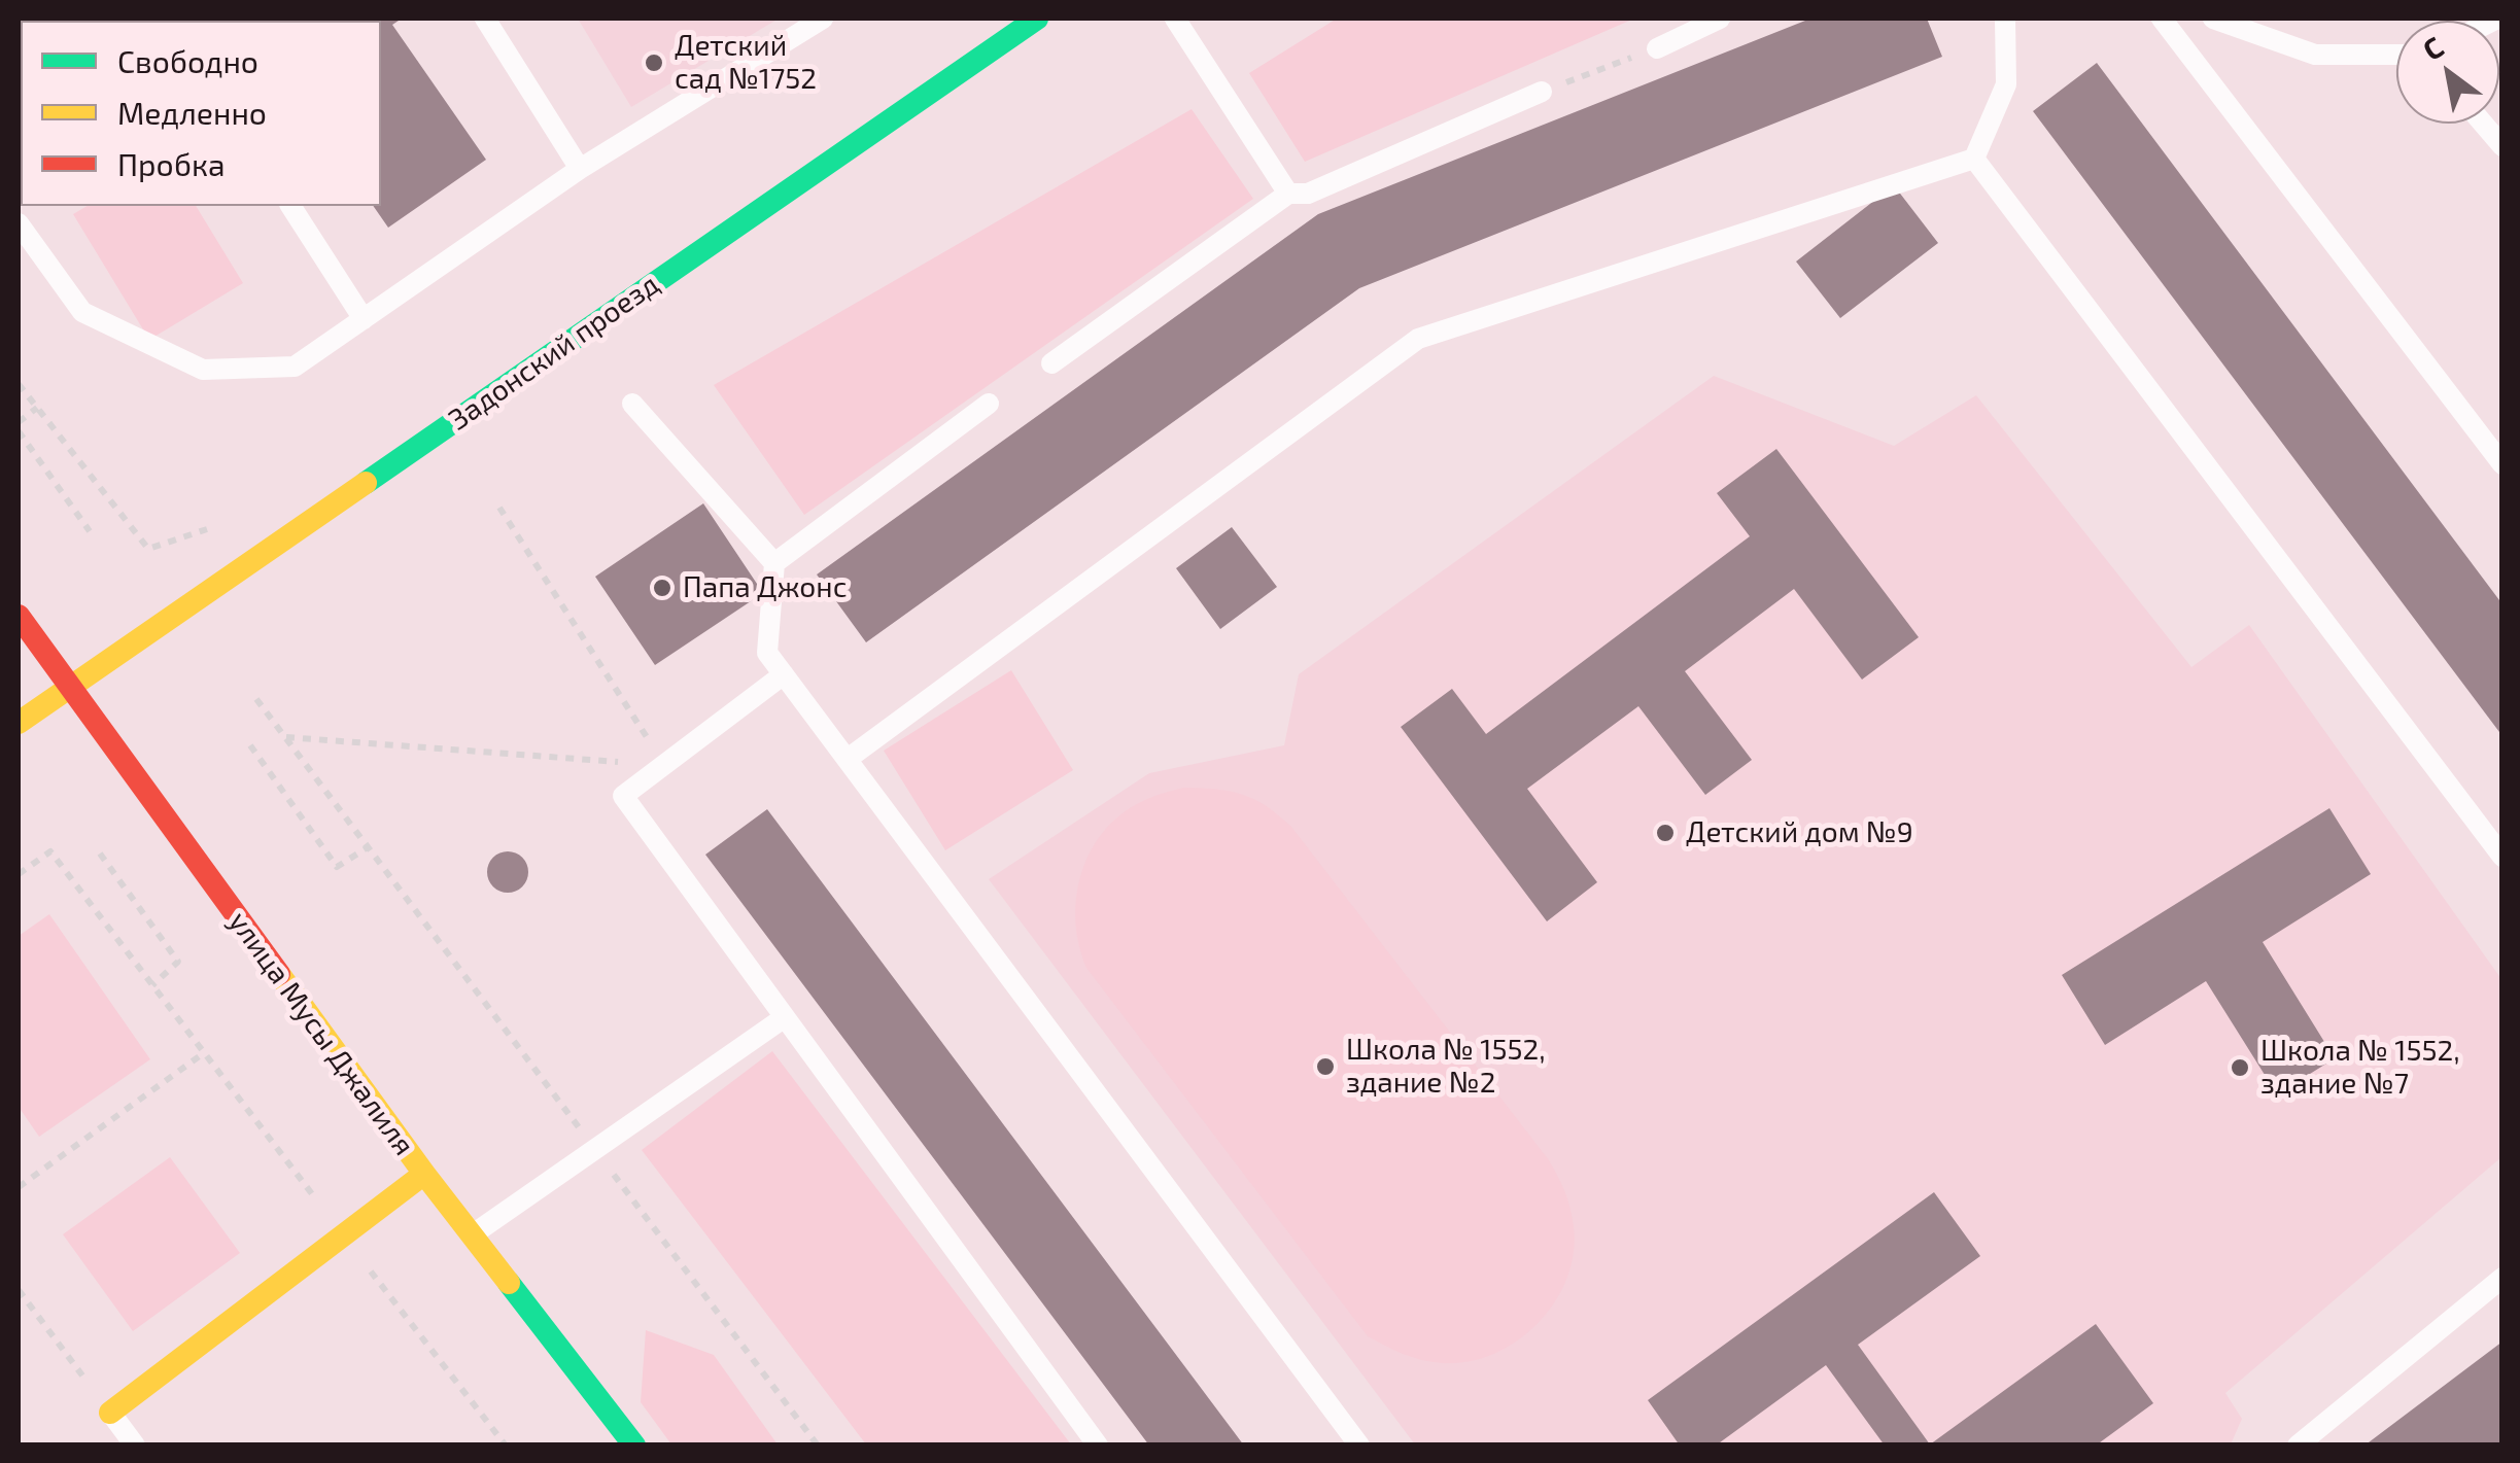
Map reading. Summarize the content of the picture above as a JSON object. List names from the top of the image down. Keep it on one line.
{"streets":{"street":["Задонский проезд","улица Мусы Джалиля"]},"crossings":[["Задонский проезд","улица Мусы Джалиля"]],"places":["Детский сад №1752","Папа Джонс","Детский дом №9","Школа № 1552, здание №2","Школа № 1552, здание №7"],"legend":["Свободно","Медленно","Пробка"],"north":"top left"}
